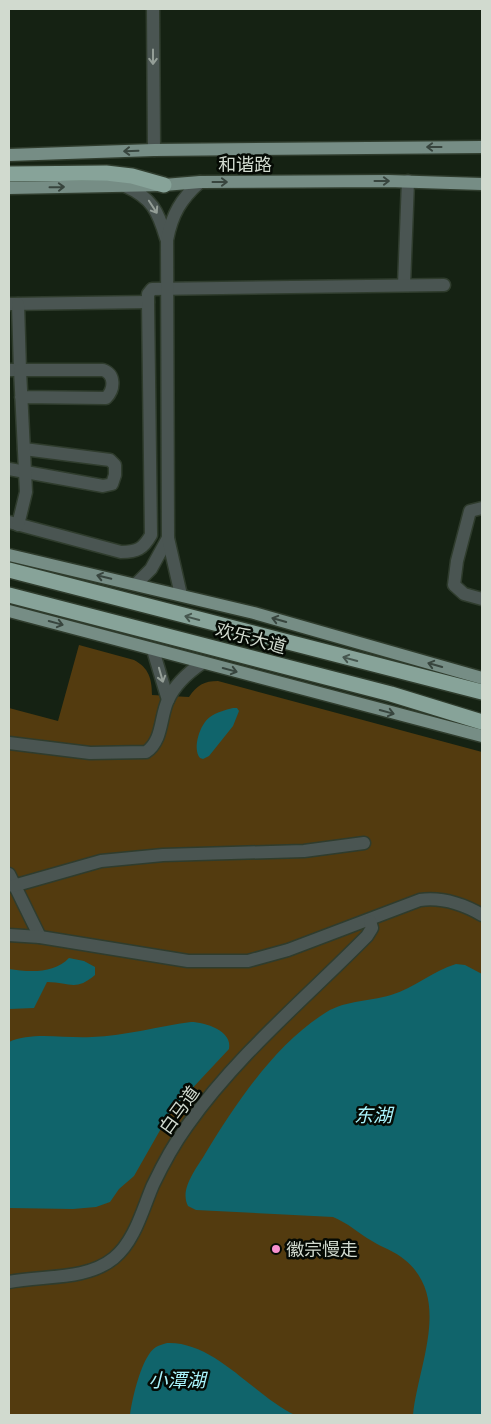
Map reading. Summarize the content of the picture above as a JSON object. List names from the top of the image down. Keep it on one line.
{"streets":{"highway":["欢乐大道"],"main road":["和谐路"],"street":["白马道"]},"water":["东湖","小潭湖"],"places":["徽宗慢走"]}
